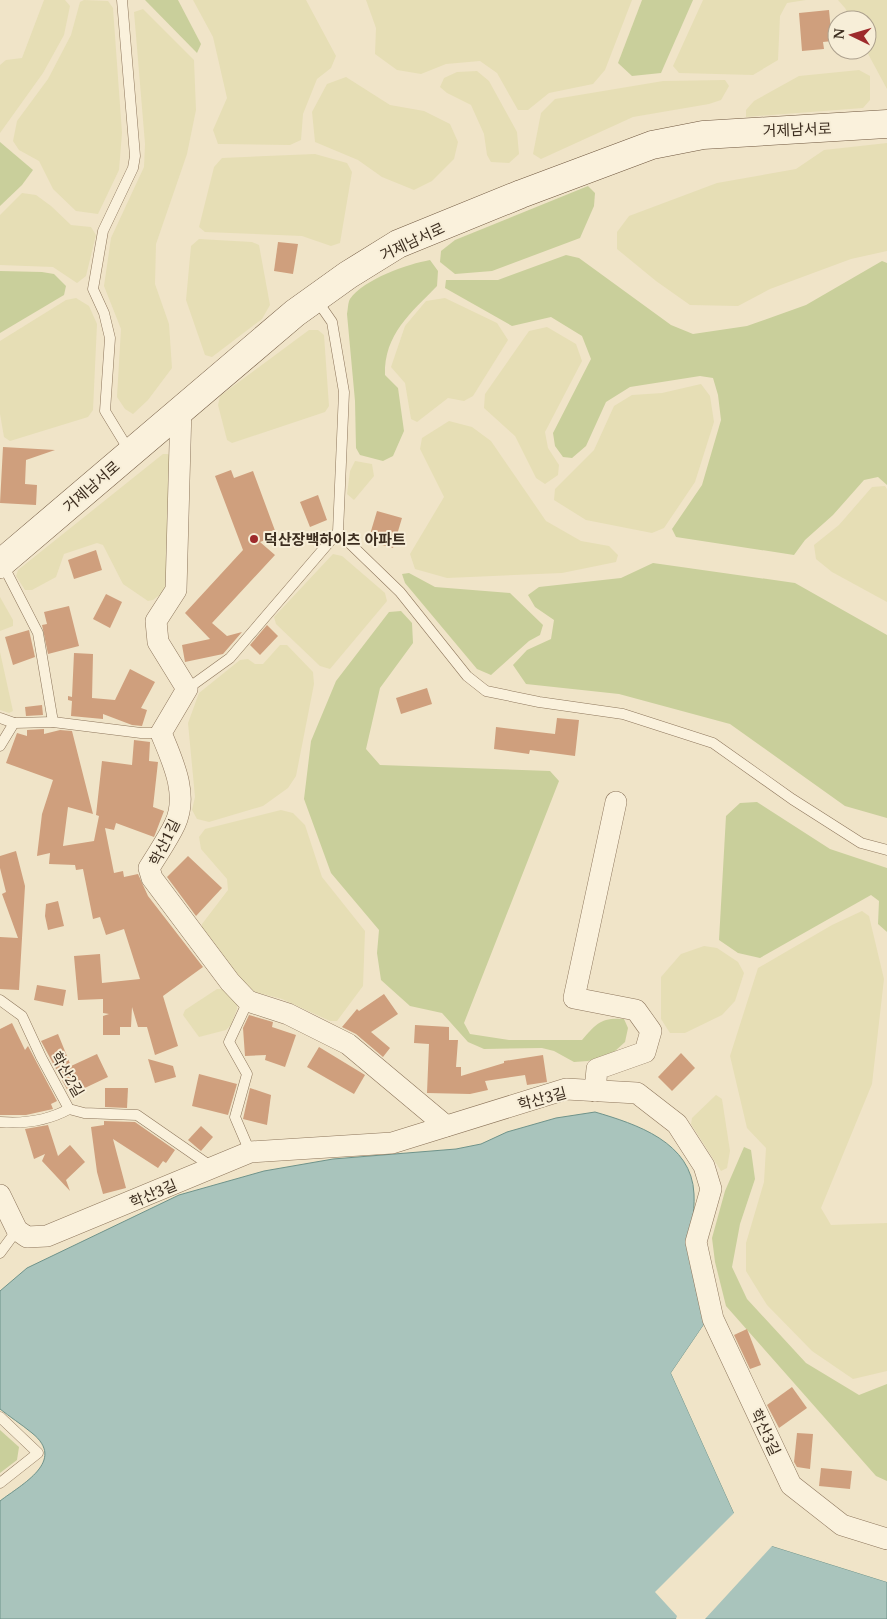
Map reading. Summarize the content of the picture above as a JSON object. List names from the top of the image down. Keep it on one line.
{"streets":{"main road":["거제남서로"],"street":["학산1길","학산3길"],"lane":["학산2길"]},"crossings":[["학산1길","학산3길"],["학산2길","학산3길"]],"places":["덕산장백하이츠 아파트"],"north":"left"}
